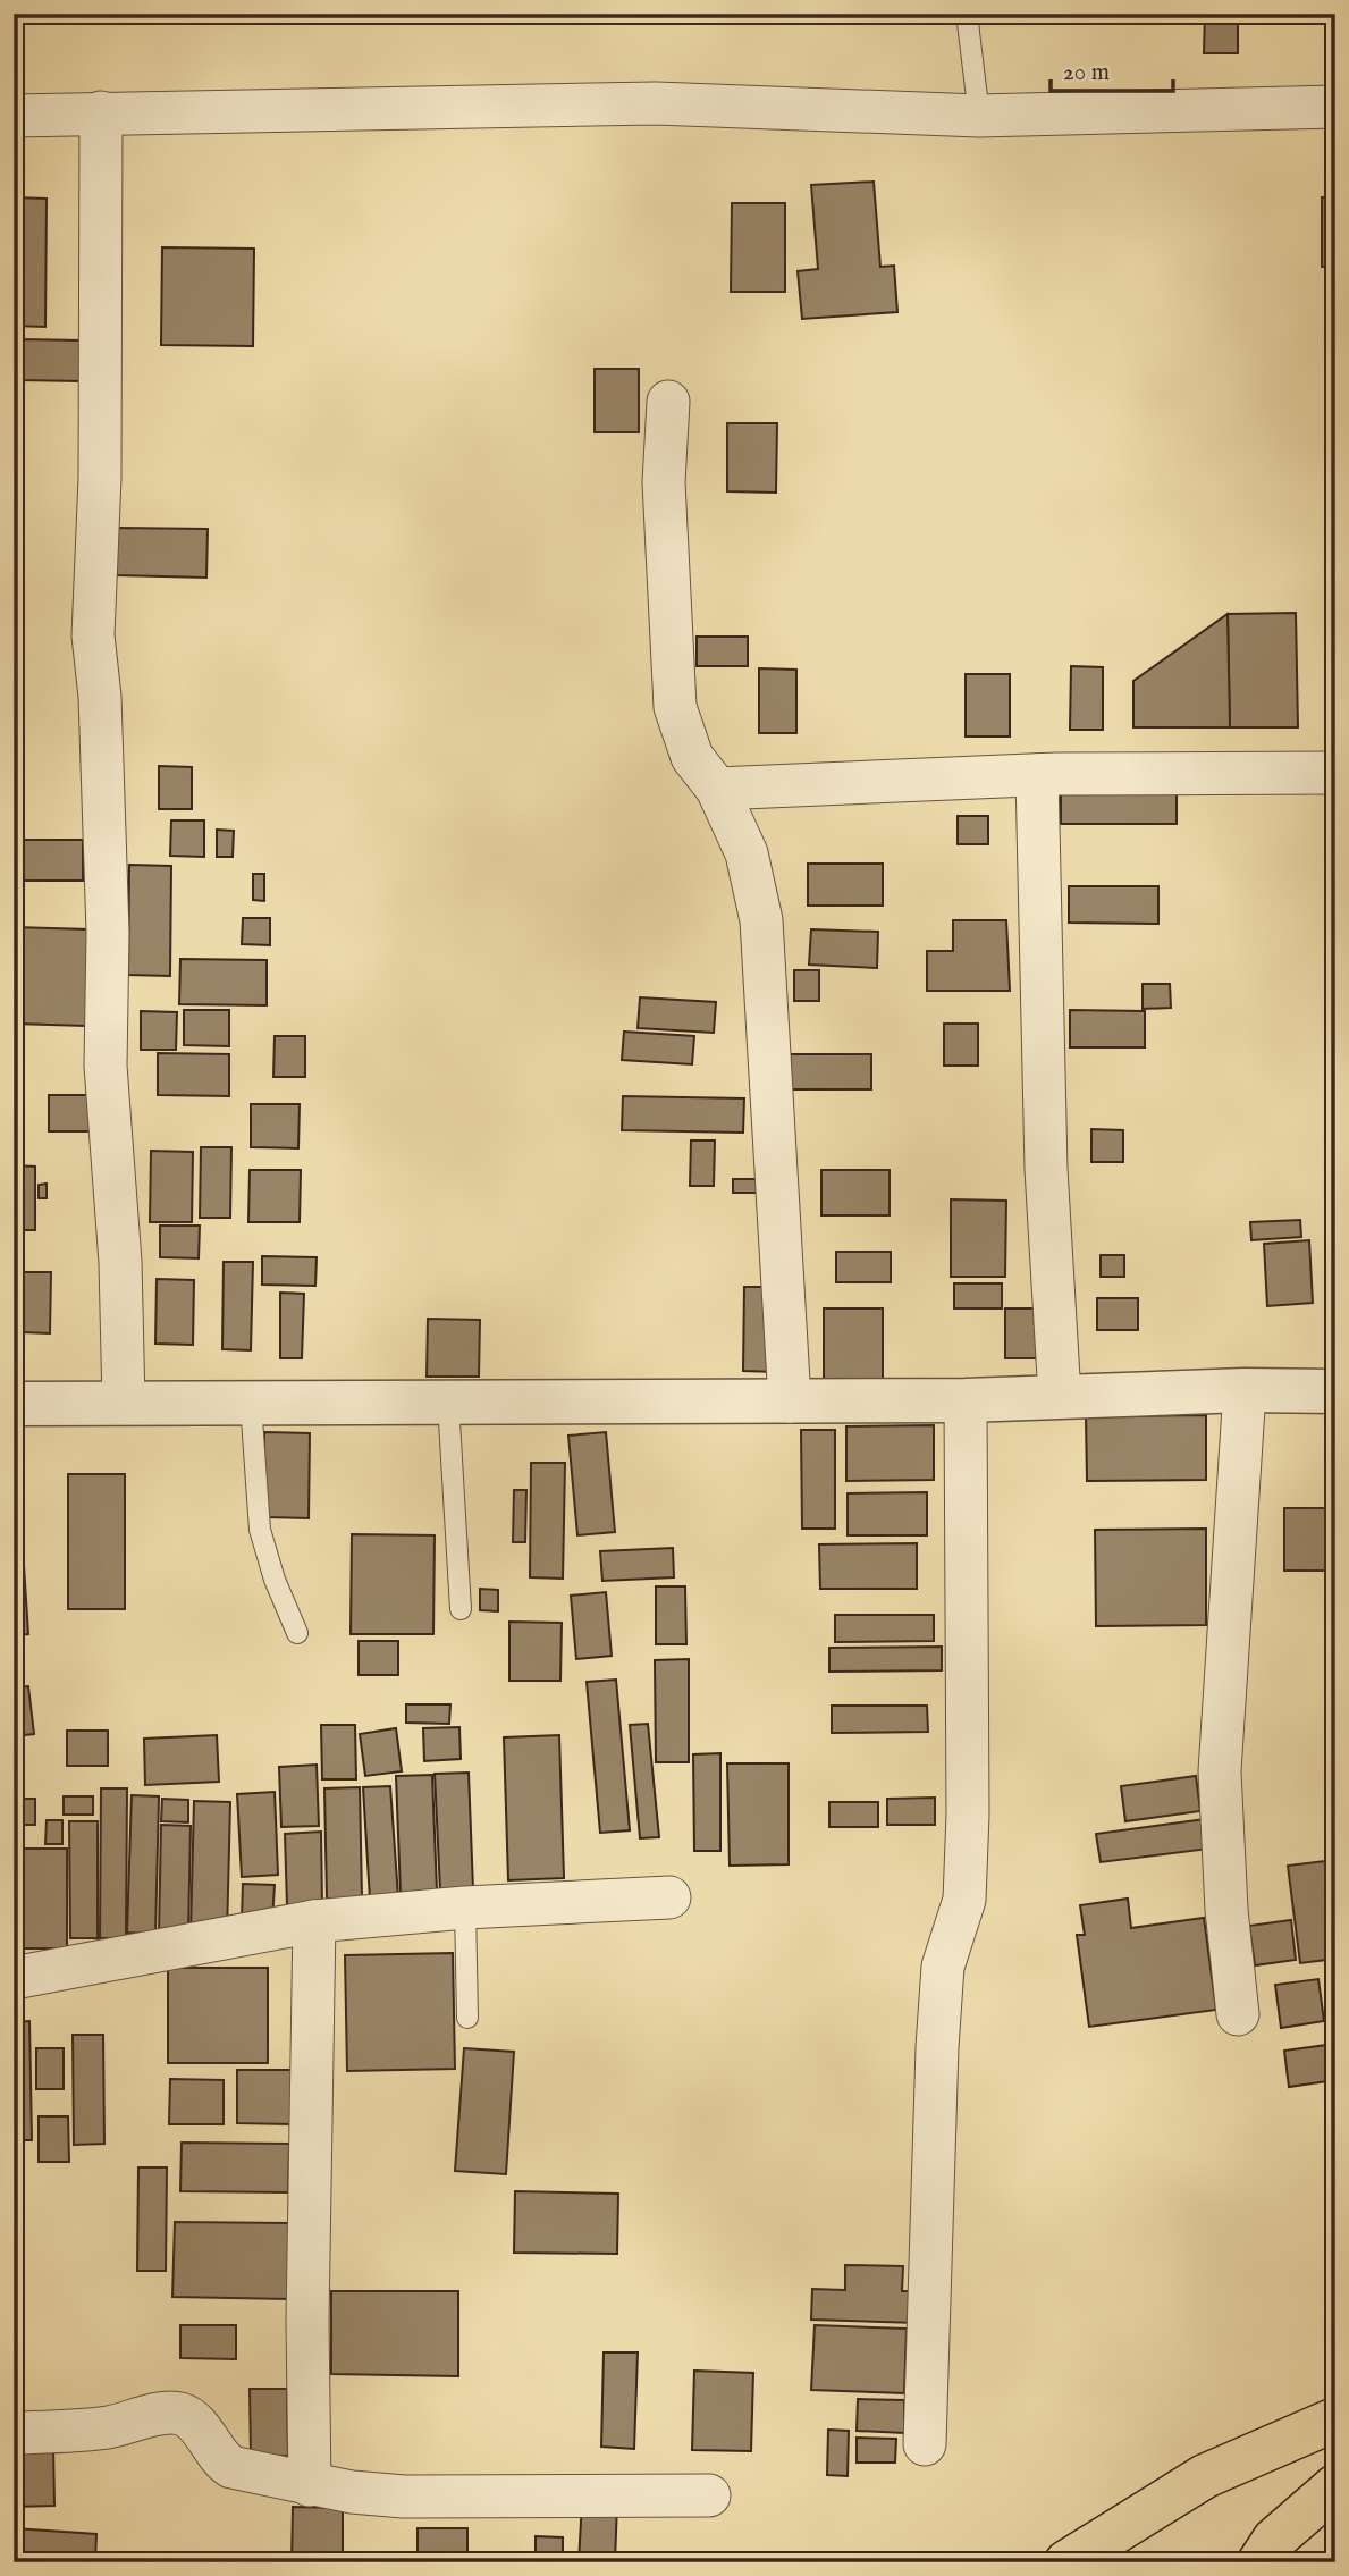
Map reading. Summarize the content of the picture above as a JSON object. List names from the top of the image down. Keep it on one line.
{"scale_bar":"20 m"}
